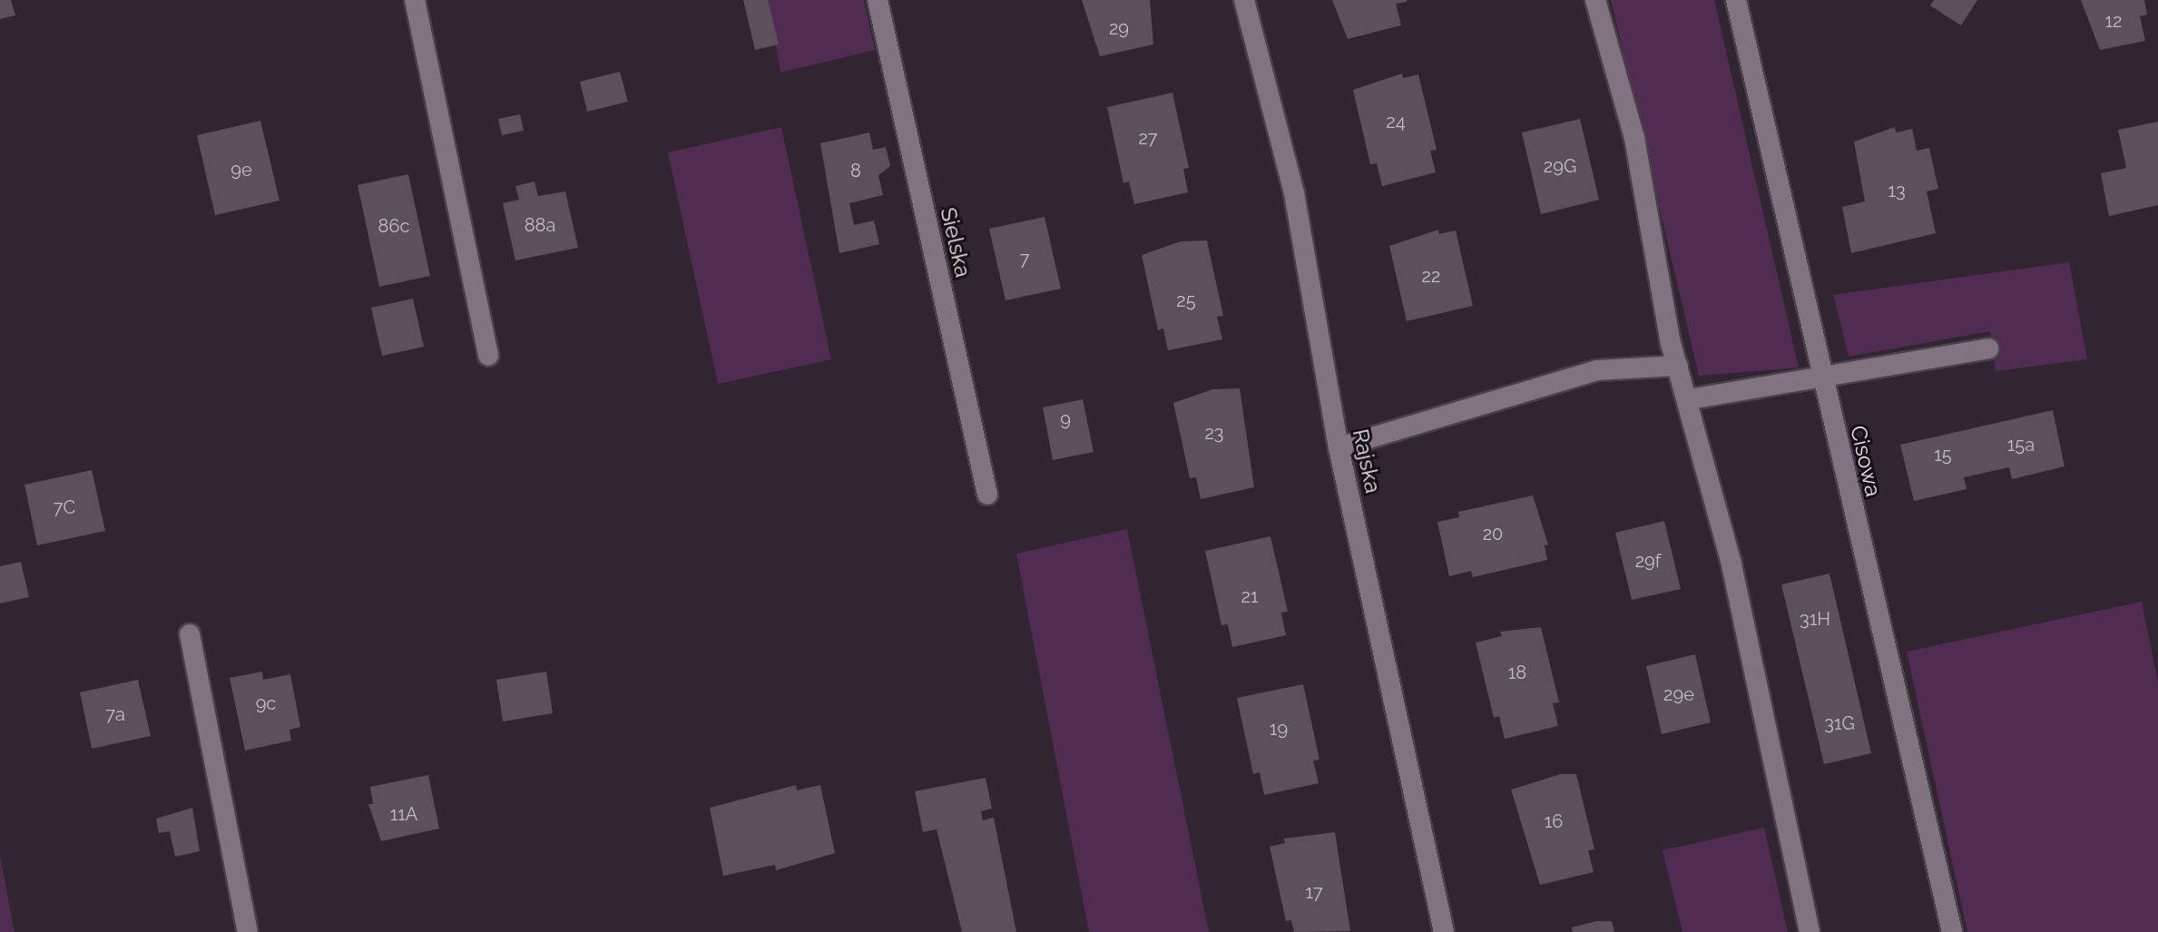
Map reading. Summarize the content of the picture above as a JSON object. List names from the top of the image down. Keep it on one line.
{"streets":{"street":["Sielska","Rajska","Cisowa"]},"house_numbers":["12","29","24","27","29G","9e","8","13","88a","86c","7","22","25","9","23","15a","15","7C","20","29f","21","31H","18","29e","9c","7a","31G","19","11A","16","17"]}
